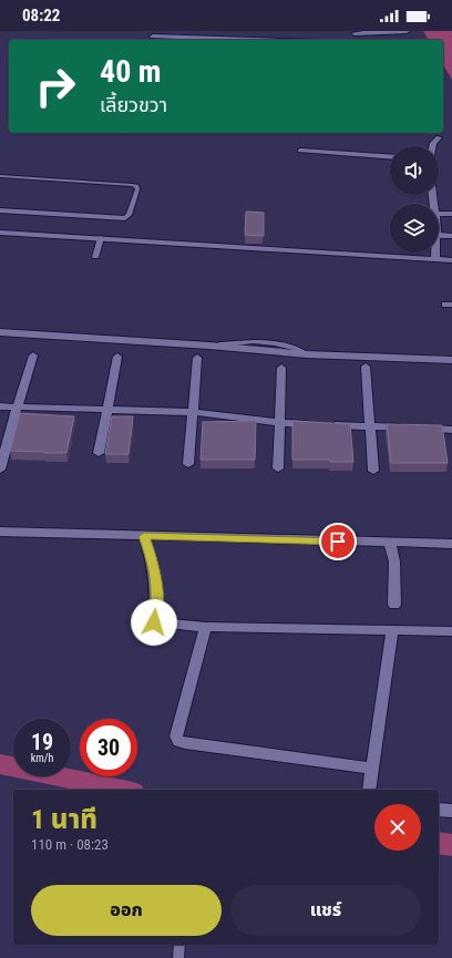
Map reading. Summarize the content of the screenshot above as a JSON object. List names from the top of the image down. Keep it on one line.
{"page":{"status":"08:22","turn":["40 m","เลี้ยวขวา"],"speed":"19 km/h","limit":"30","heading":["1 นาที","110 m · 08:23"],"buttons":["ออก","แชร์"]}}
